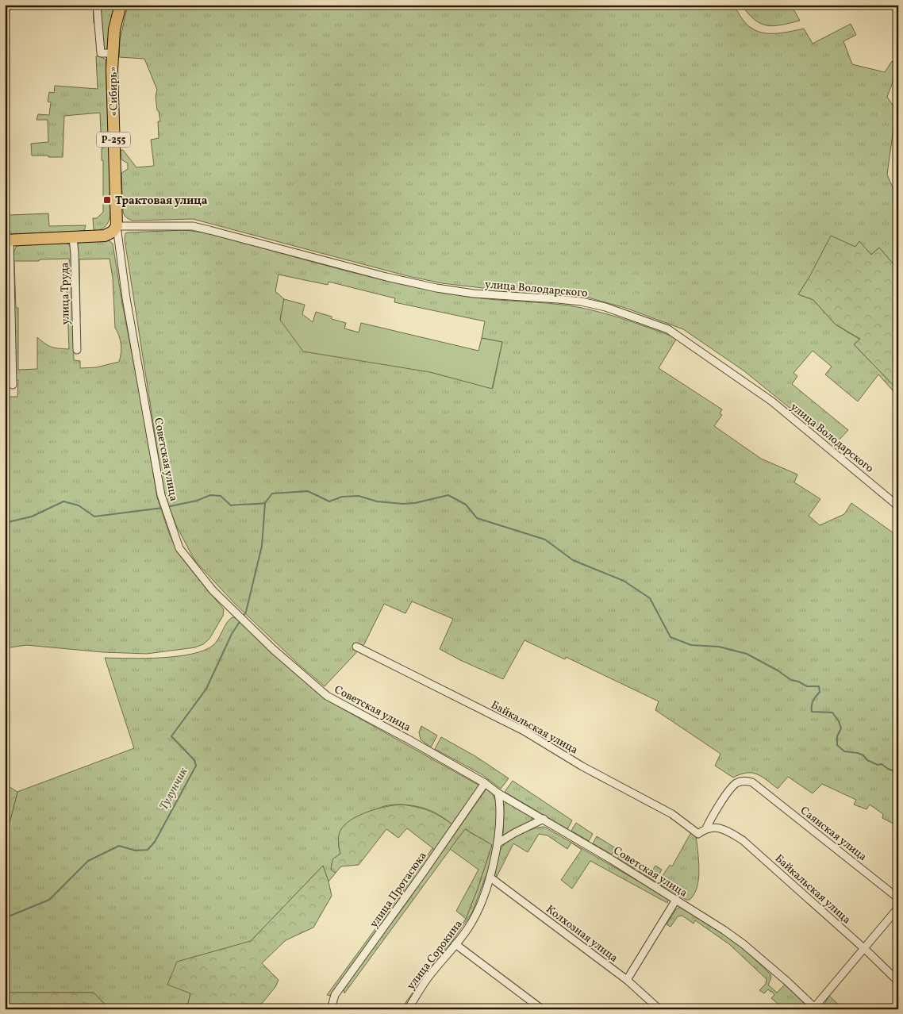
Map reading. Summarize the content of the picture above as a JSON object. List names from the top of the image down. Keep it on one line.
{"streets":{"highway":["«Сибирь»","Р-255"],"street":["улица Володарского","улица Труда","Советская улица","Байкальская улица","Саянская улица","улица Протасюка","Колхозная улица","улица Сорокина"]},"crossings":[["«Сибирь»","улица Володарского"],["«Сибирь»","Советская улица"],["улица Володарского","Советская улица"],["Советская улица","улица Протасюка"],["Советская улица","улица Сорокина"],["Байкальская улица","Саянская улица"],["Колхозная улица","улица Сорокина"]],"water":["Тулунчик"],"places":{"transit":["Трактовая улица"]}}
